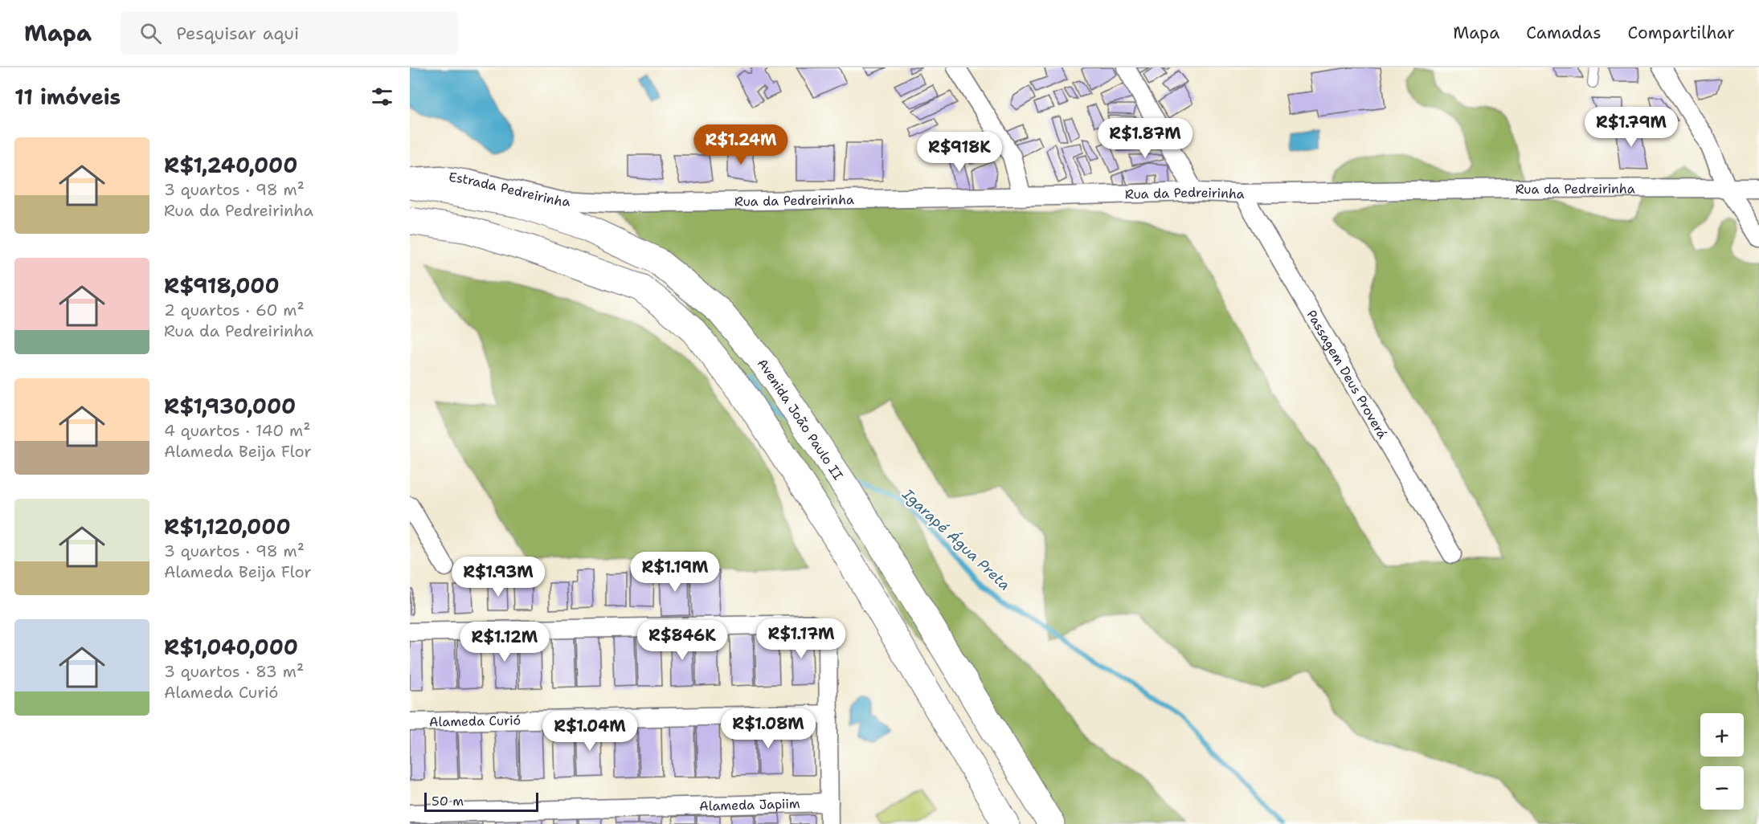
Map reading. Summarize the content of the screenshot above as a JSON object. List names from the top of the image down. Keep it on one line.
{"streets":{"main road":["Avenida João Paulo II"],"street":["Estrada Pedreirinha","Rua da Pedreirinha","Passagem Deus Proverá","Alameda Curió","Alameda Japiim"]},"crossings":[["Estrada Pedreirinha","Rua da Pedreirinha"],["Rua da Pedreirinha","Passagem Deus Proverá"]],"water":["Igarapé Água Preta"],"scale_bar":"50 m","page":{"header":"Mapa","search":"Pesquisar aqui","nav":["Mapa","Camadas","Compartilhar"],"heading":"11 imóveis","price":["R$1.79M","R$1.87M","R$1.24M","R$918K","R$1.19M","R$1.93M","R$1.17M","R$846K","R$1.12M","R$1.08M","R$1.04M"],"list":[{"name":"R$1,240,000","note":"3 quartos · 98 m² · Rua da Pedreirinha"},{"name":"R$918,000","note":"2 quartos · 60 m² · Rua da Pedreirinha"},{"name":"R$1,930,000","note":"4 quartos · 140 m² · Alameda Beija Flor"},{"name":"R$1,120,000","note":"3 quartos · 98 m² · Alameda Beija Flor"},{"name":"R$1,040,000","note":"3 quartos · 83 m² · Alameda Curió"}],"map_buttons":["+","−"],"scale":"50 m"}}
